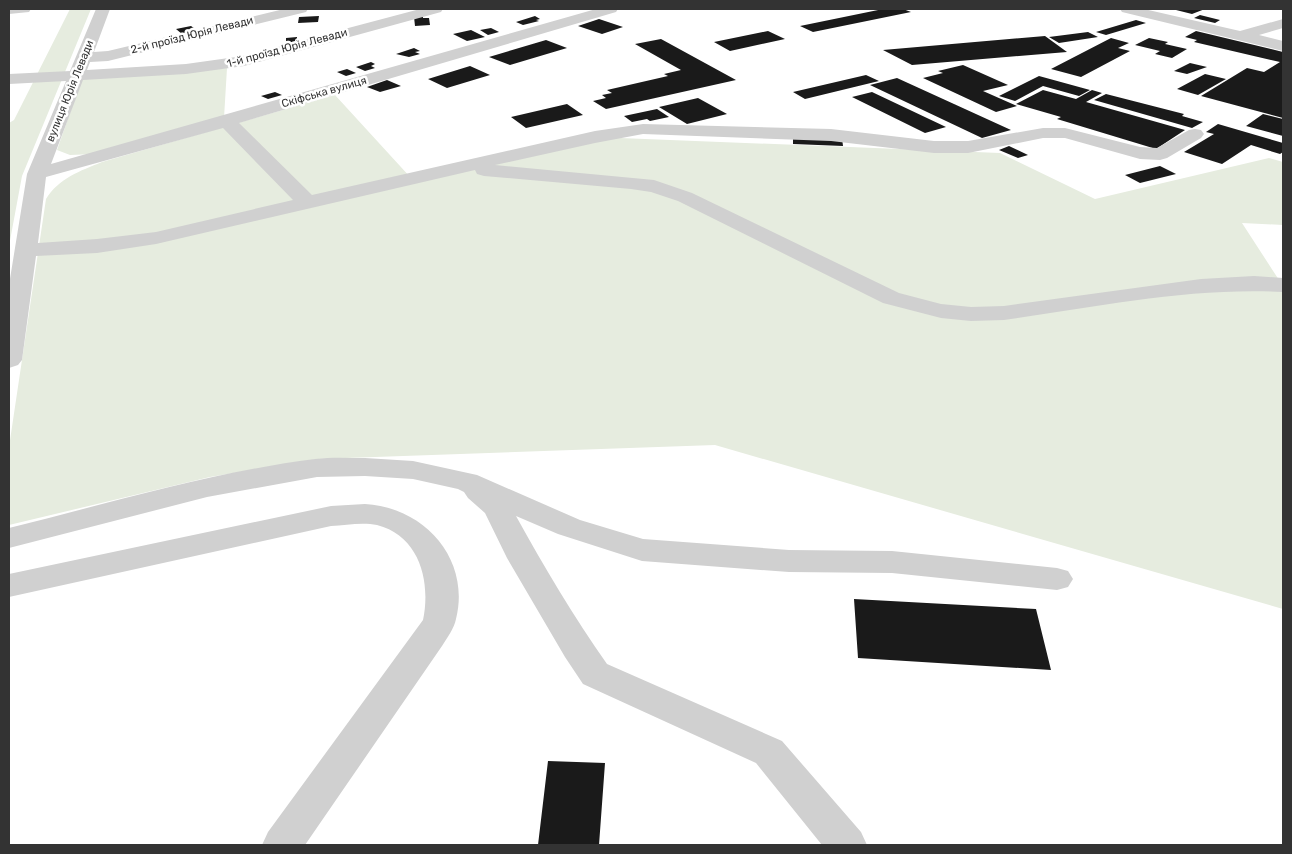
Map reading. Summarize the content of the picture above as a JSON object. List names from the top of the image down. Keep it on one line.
{"streets":{"street":["2-й проїзд Юрія Левади","1-й проїзд Юрія Левади","вулиця Юрія Левади","Скіфська вулиця"]},"crossings":[["2-й проїзд Юрія Левади","вулиця Юрія Левади"],["1-й проїзд Юрія Левади","вулиця Юрія Левади"],["вулиця Юрія Левади","Скіфська вулиця"]]}
